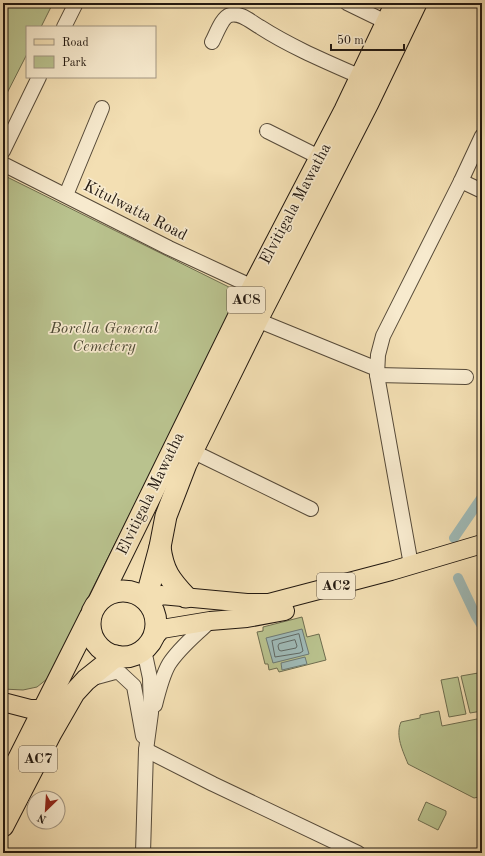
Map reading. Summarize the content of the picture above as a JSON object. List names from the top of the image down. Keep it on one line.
{"streets":{"highway":["Elvitigala Mawatha","AC8","AC7"],"main road":["AC2"],"street":["Kitulwatta Road"]},"crossings":[["Elvitigala Mawatha","Kitulwatta Road"],["Elvitigala Mawatha","AC2"],["Elvitigala Mawatha","AC7"],["AC2","AC7"]],"parks":["Borella General Cemetery"],"legend":["Road","Park"],"scale_bar":"50 m","north":"bottom left"}
